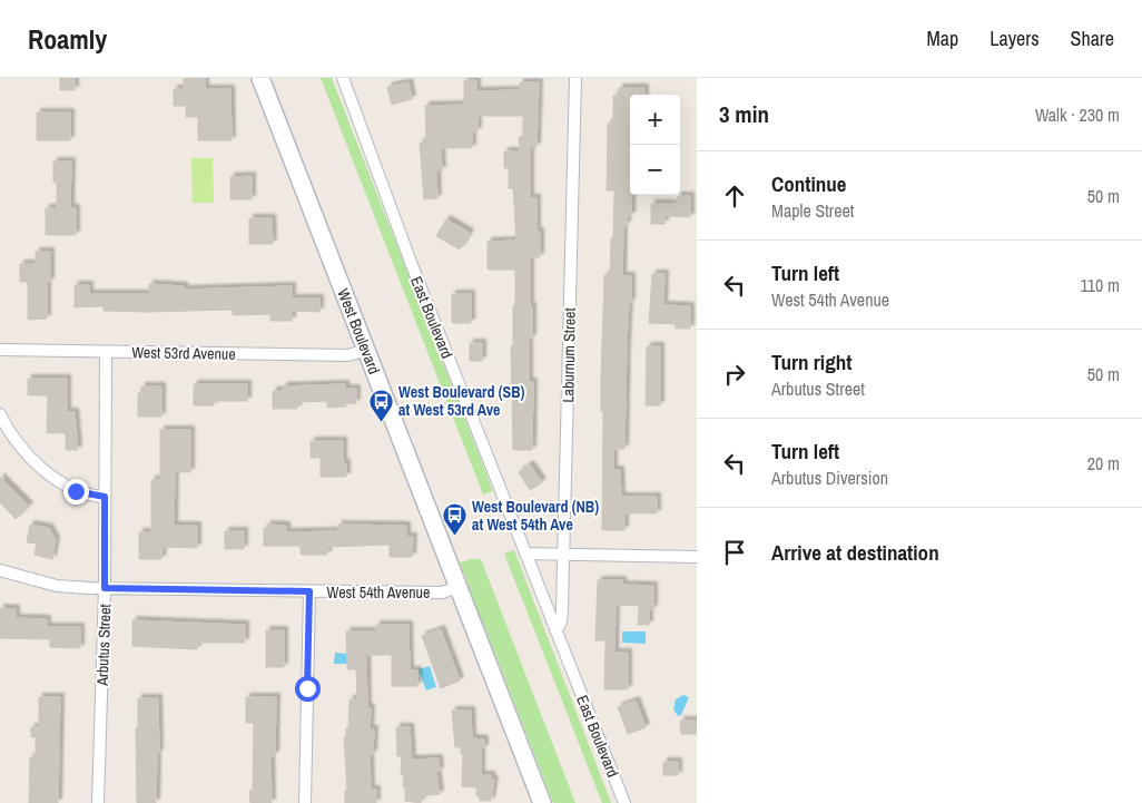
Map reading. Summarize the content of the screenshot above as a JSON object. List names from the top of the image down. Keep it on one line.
{"streets":{"street":["East Boulevard","West Boulevard","West 53rd Avenue","Laburnum Street","West 54th Avenue","Arbutus Street"]},"crossings":[["East Boulevard","Laburnum Street"],["West Boulevard","West 53rd Avenue"],["West Boulevard","West 54th Avenue"],["West 53rd Avenue","Arbutus Street"],["West 54th Avenue","Arbutus Street"]],"places":{"bus stop":["West Boulevard (SB) at West 53rd Ave","West Boulevard (NB) at West 54th Ave"]},"page":{"header":"Roamly","nav":["Map","Layers","Share"],"heading":["3 min","Walk · 230 m"],"map_buttons":["+","−"],"list":[["Continue","Maple Street","50 m"],["Turn left","West 54th Avenue","110 m"],["Turn right","Arbutus Street","50 m"],["Turn left","Arbutus Diversion","20 m"],"Arrive at destination"]}}
